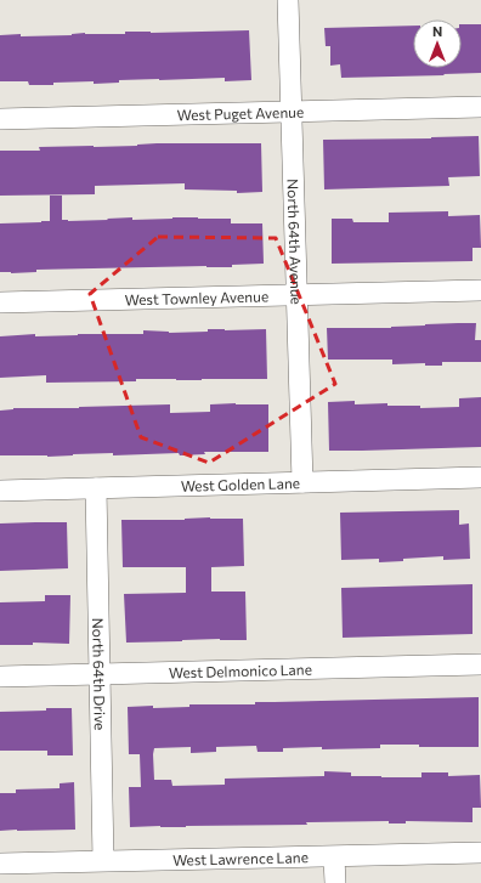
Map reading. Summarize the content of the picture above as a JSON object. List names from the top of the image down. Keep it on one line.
{"streets":{"street":["West Puget Avenue","North 64th Avenue","West Townley Avenue","West Golden Lane","West Delmonico Lane","North 64th Drive","West Lawrence Lane"]},"crossings":[["West Puget Avenue","North 64th Avenue"],["North 64th Avenue","West Townley Avenue"],["North 64th Avenue","West Golden Lane"],["West Golden Lane","North 64th Drive"],["West Delmonico Lane","North 64th Drive"],["North 64th Drive","West Lawrence Lane"]],"north":"top"}
